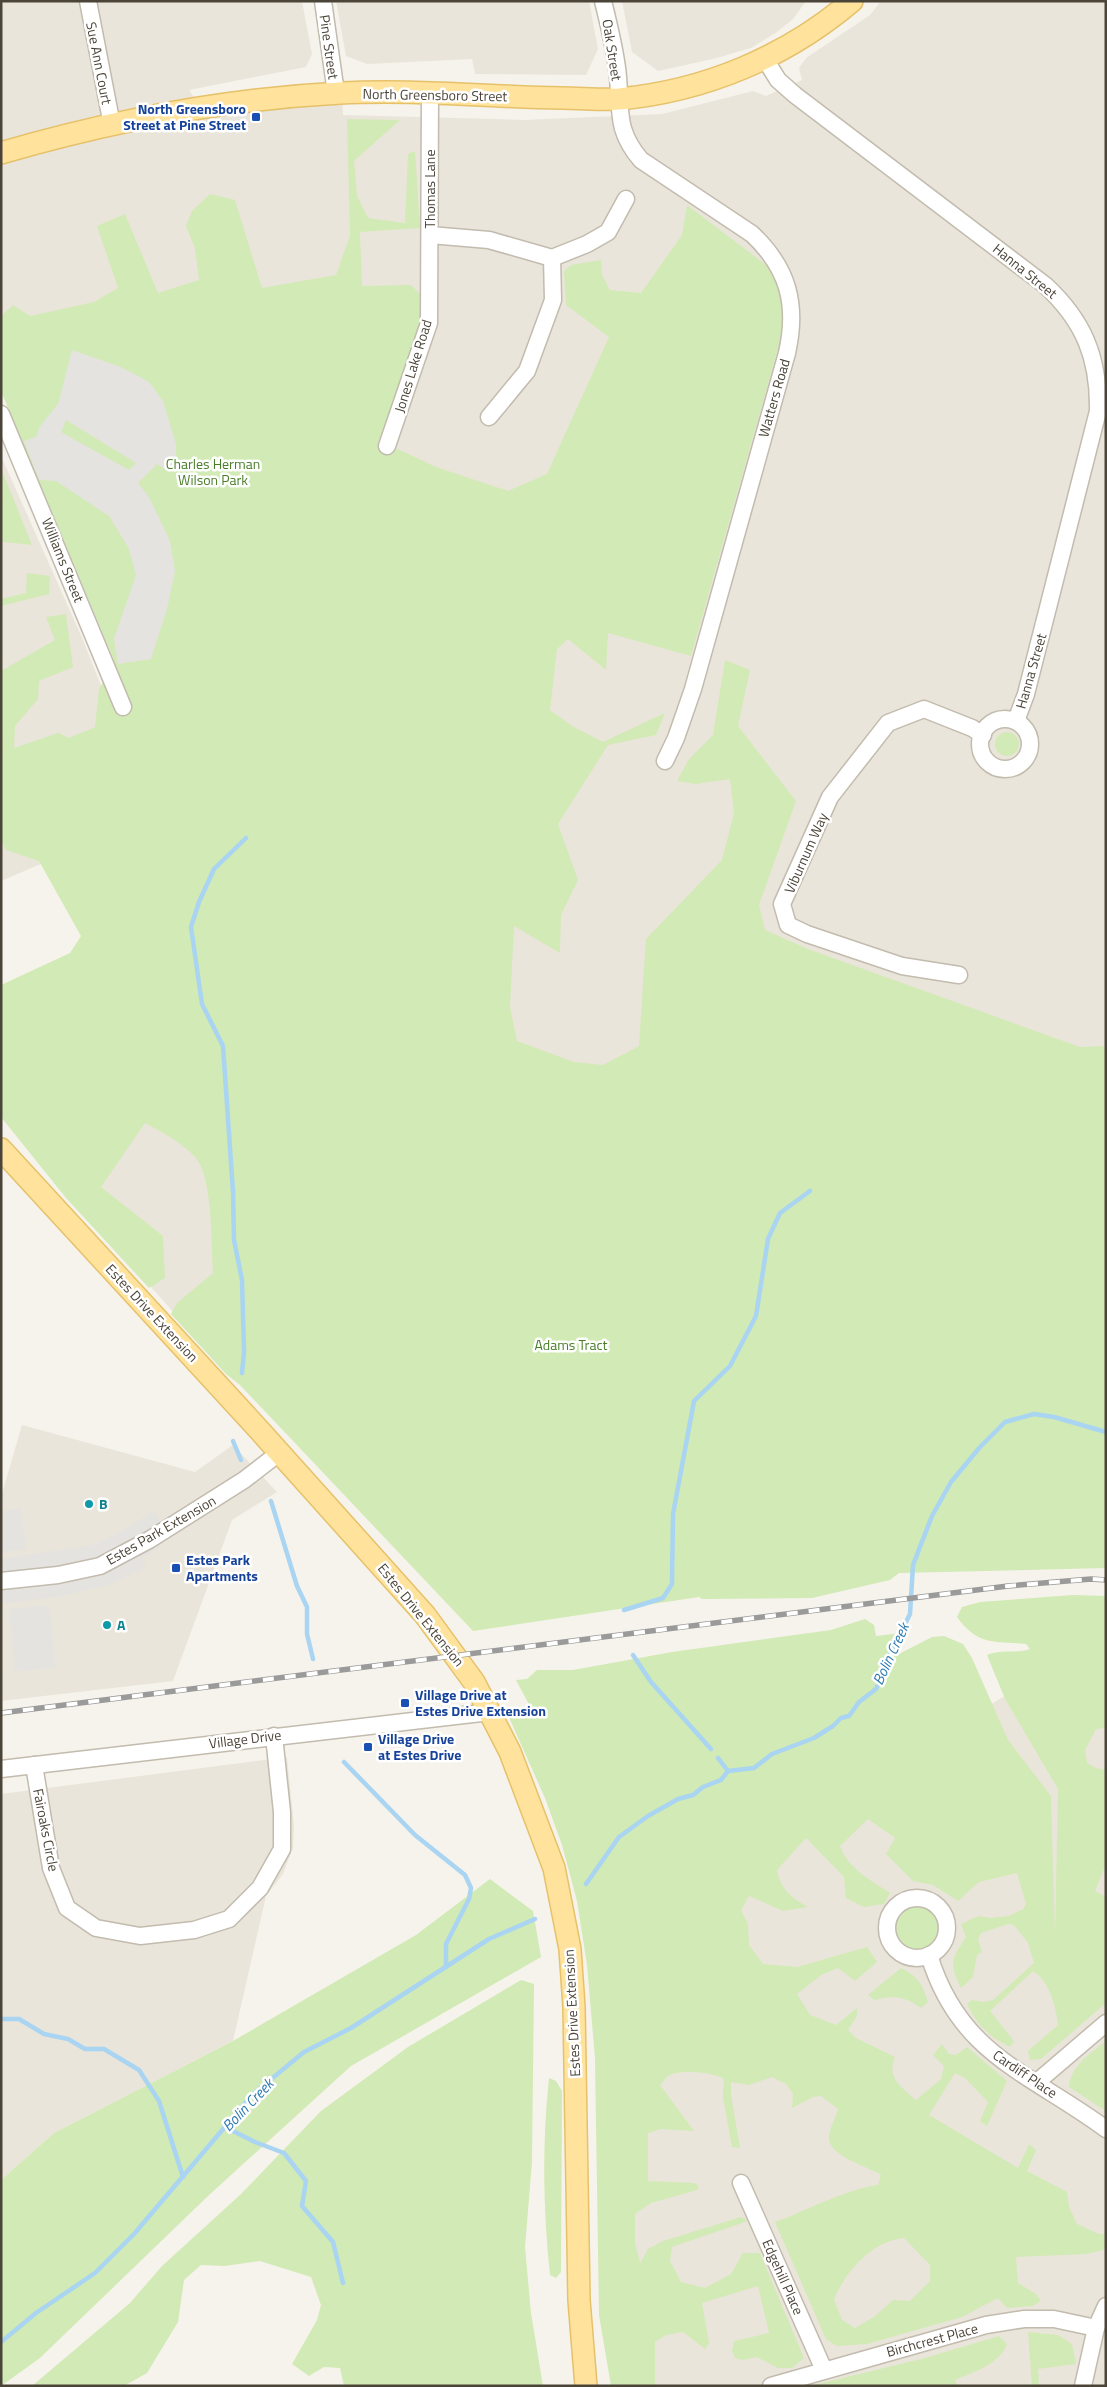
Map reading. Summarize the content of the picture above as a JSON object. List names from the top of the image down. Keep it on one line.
{"streets":{"main road":["North Greensboro Street","Estes Drive Extension"],"street":["Pine Street","Oak Street","Sue Ann Court","Thomas Lane","Hanna Street","Jones Lake Road","Watters Road","Williams Street","Viburnum Way","Estes Park Extension","Village Drive","Fairoaks Circle","Cardiff Place","Edgehill Place","Birchcrest Place"]},"crossings":[["Pine Street","North Greensboro Street"],["Oak Street","North Greensboro Street"],["Oak Street","Watters Road"],["Sue Ann Court","North Greensboro Street"],["North Greensboro Street","Thomas Lane"],["North Greensboro Street","Hanna Street"],["North Greensboro Street","Watters Road"],["Thomas Lane","Jones Lake Road"],["Hanna Street","Viburnum Way"],["Estes Drive Extension","Estes Park Extension"],["Estes Drive Extension","Village Drive"],["Village Drive","Fairoaks Circle"],["Edgehill Place","Birchcrest Place"]],"water":["Bolin Creek"],"parks":["Charles Herman Wilson Park","Adams Tract"],"places":{"transit":["North Greensboro Street at Pine Street","Estes Park Apartments","Village Drive at Estes Drive Extension","Village Drive at Estes Drive"],"other":["B","A"]}}
